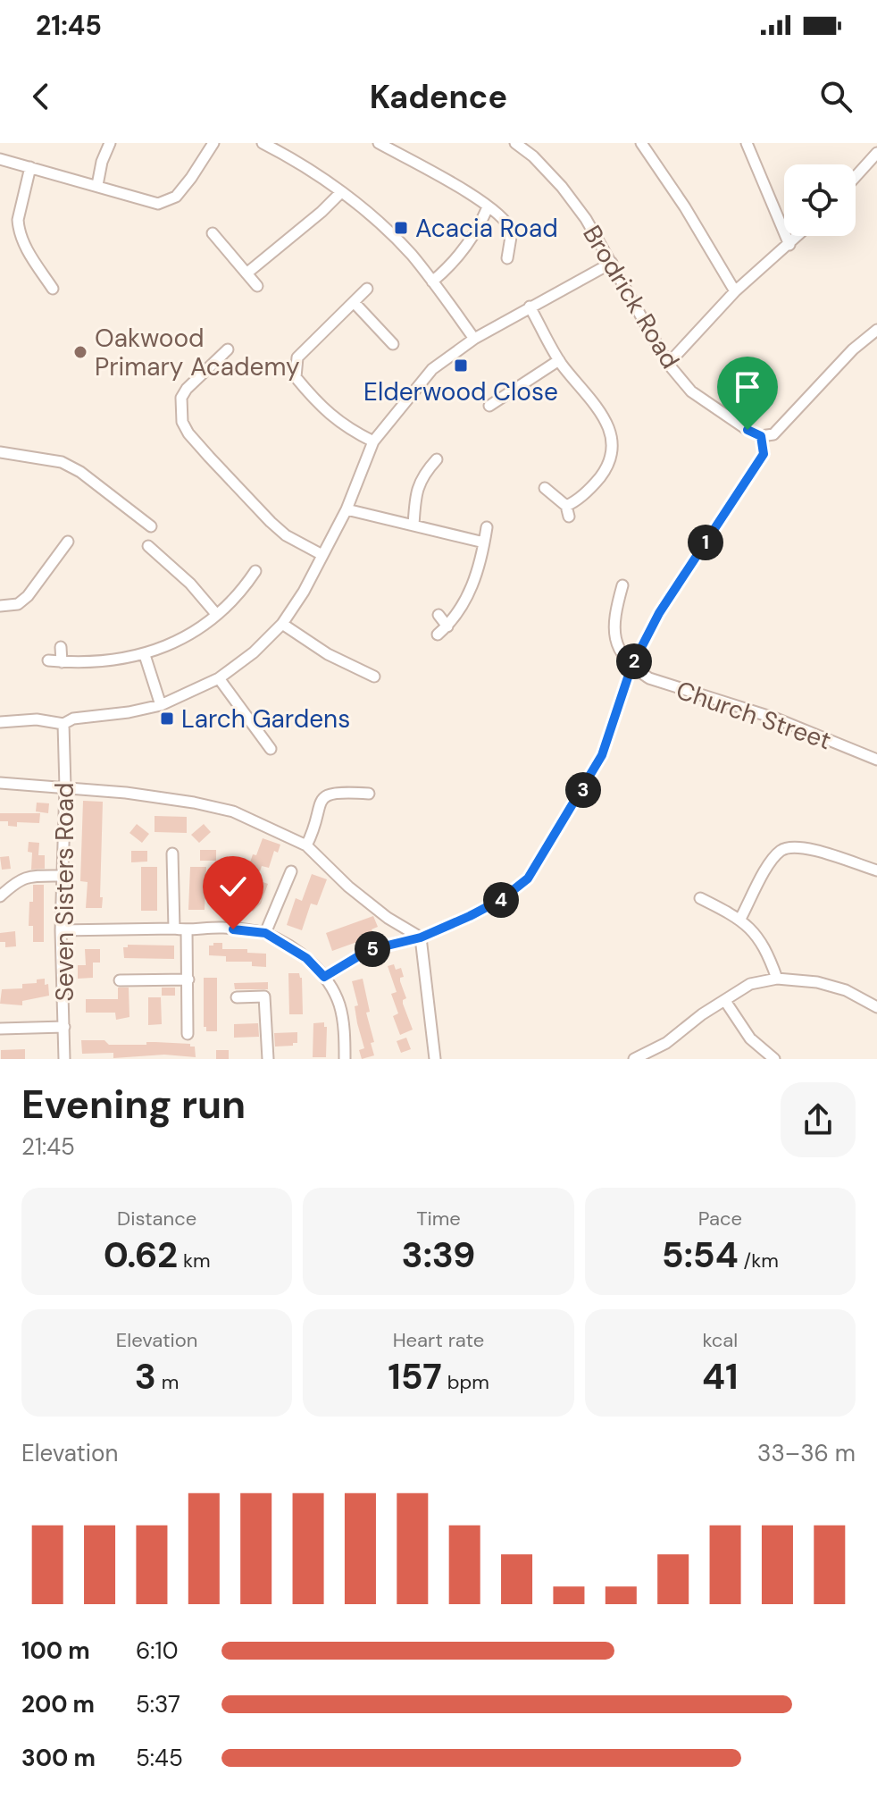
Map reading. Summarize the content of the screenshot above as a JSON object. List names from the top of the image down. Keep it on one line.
{"streets":{"street":["Brodrick Road","Church Street","Seven Sisters Road"]},"places":{"transit":["Acacia Road","Elderwood Close","Larch Gardens"],"other":["Oakwood Primary Academy"]},"page":{"status":"21:45","header":"Kadence","pins":["1","2","3","4","5"],"heading":["Evening run","21:45"],"stats":[["Distance","0.62 km"],["Time","3:39"],["Pace","5:54 /km"],["Elevation","3 m"],["Heart rate","157 bpm"],["kcal","41"]],"chart":["Elevation","33–36 m"],"list":[{"name":"100 m","note":"6:10"},{"name":"200 m","note":"5:37"},{"name":"300 m","note":"5:45"}]}}
